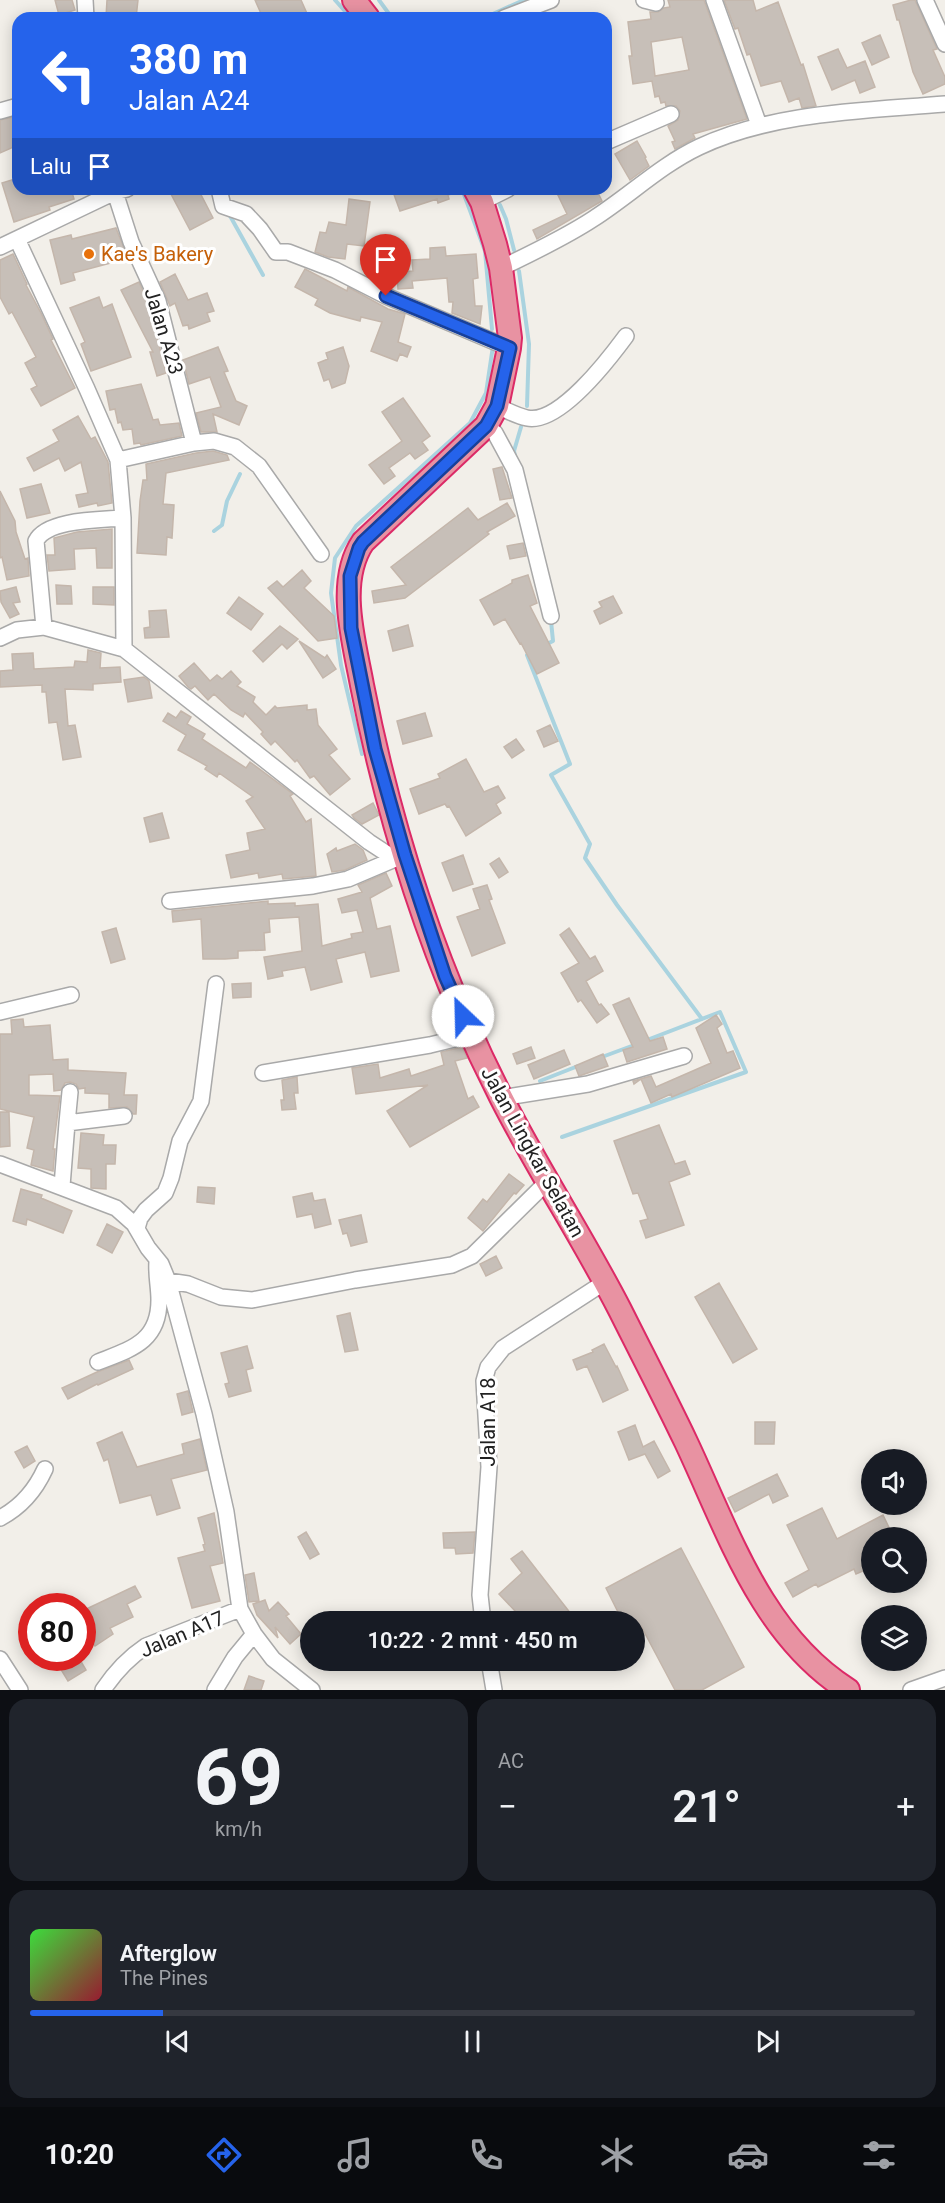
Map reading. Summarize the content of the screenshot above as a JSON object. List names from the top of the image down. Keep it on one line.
{"streets":{"highway":["Jalan Lingkar Selatan"],"street":["Jalan A23","Jalan A18","Jalan A17"]},"crossings":[["Jalan Lingkar Selatan","Jalan A18"]],"places":["Kae's Bakery"],"page":{"turn":["380 m","Jalan A24"],"then":"Lalu","limit":"80","trip":"10:22 · 2 mnt · 450 m","tile":[["69","km/h"],"AC"],"heat":["−","21°","+"],"song":["Afterglow","The Pines"],"tabs":"10:20"}}
